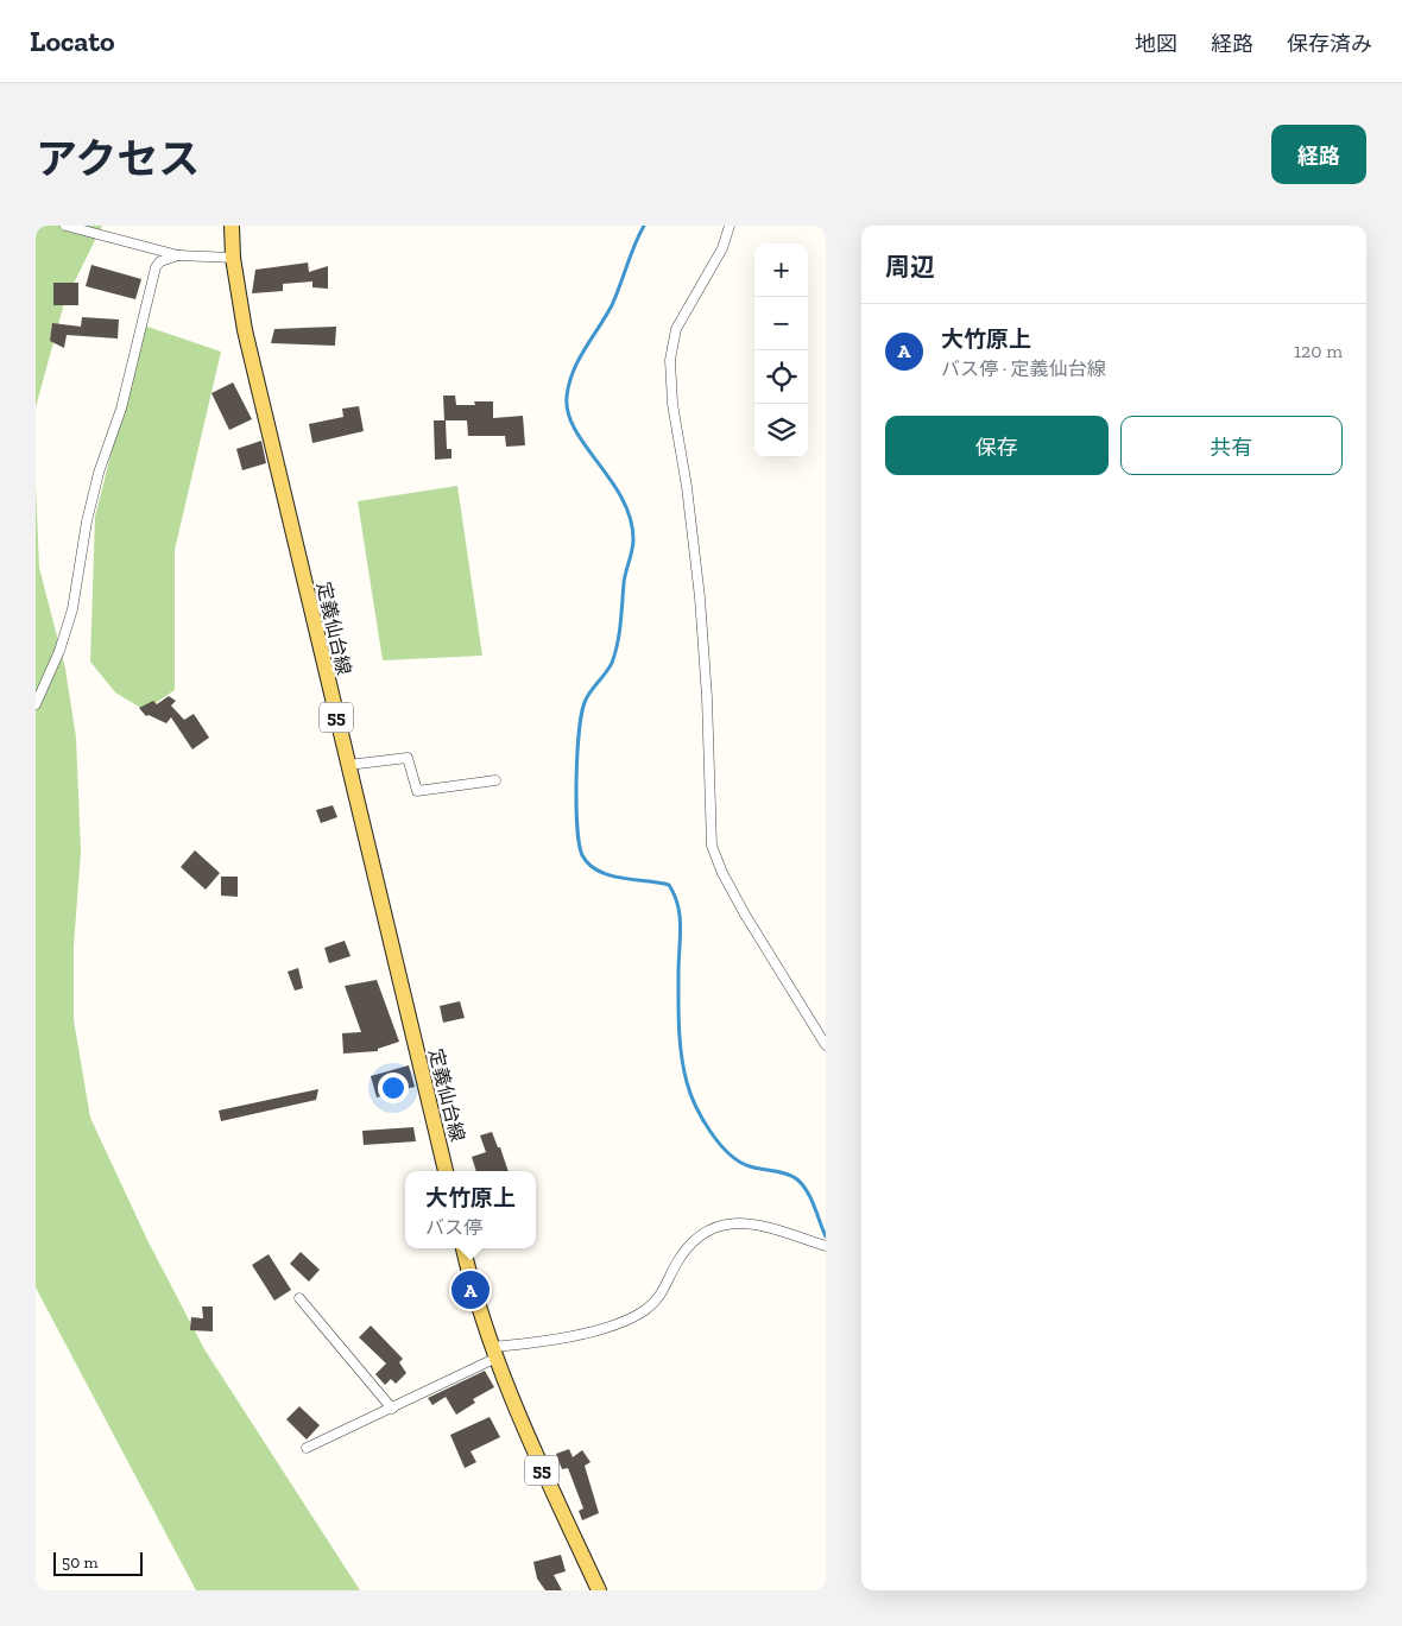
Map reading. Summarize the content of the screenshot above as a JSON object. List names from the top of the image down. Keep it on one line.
{"streets":{"main road":["定義仙台線","55"]},"scale_bar":"50 m","page":{"header":"Locato","nav":["地図","経路","保存済み"],"title":"アクセス","buttons":["経路",["保存","共有"]],"heading":"周辺","map_buttons":["+","−"],"list":[{"mark":"A","name":"大竹原上","note":"バス停 · 定義仙台線","value":"120 m"}],"popup":["大竹原上","バス停"],"pins":"A","scale":"50 m"}}
